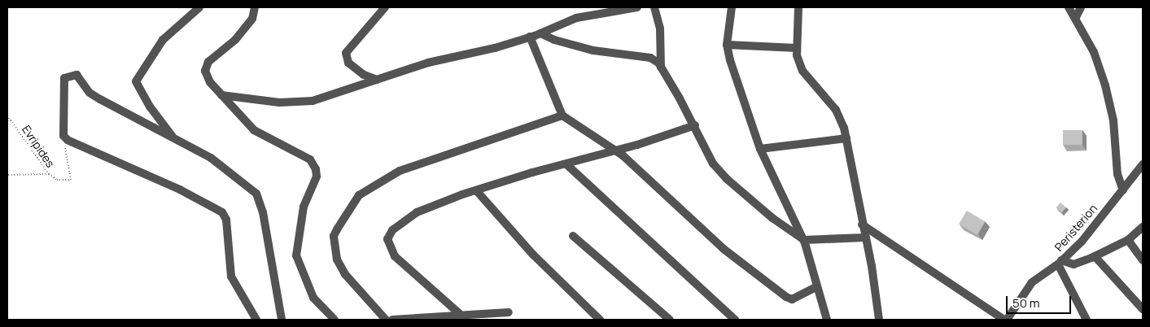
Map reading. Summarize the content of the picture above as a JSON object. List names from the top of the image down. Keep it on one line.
{"streets":{"street":["Peristerion"],"path":["Evripides"]},"scale_bar":"50 m"}
